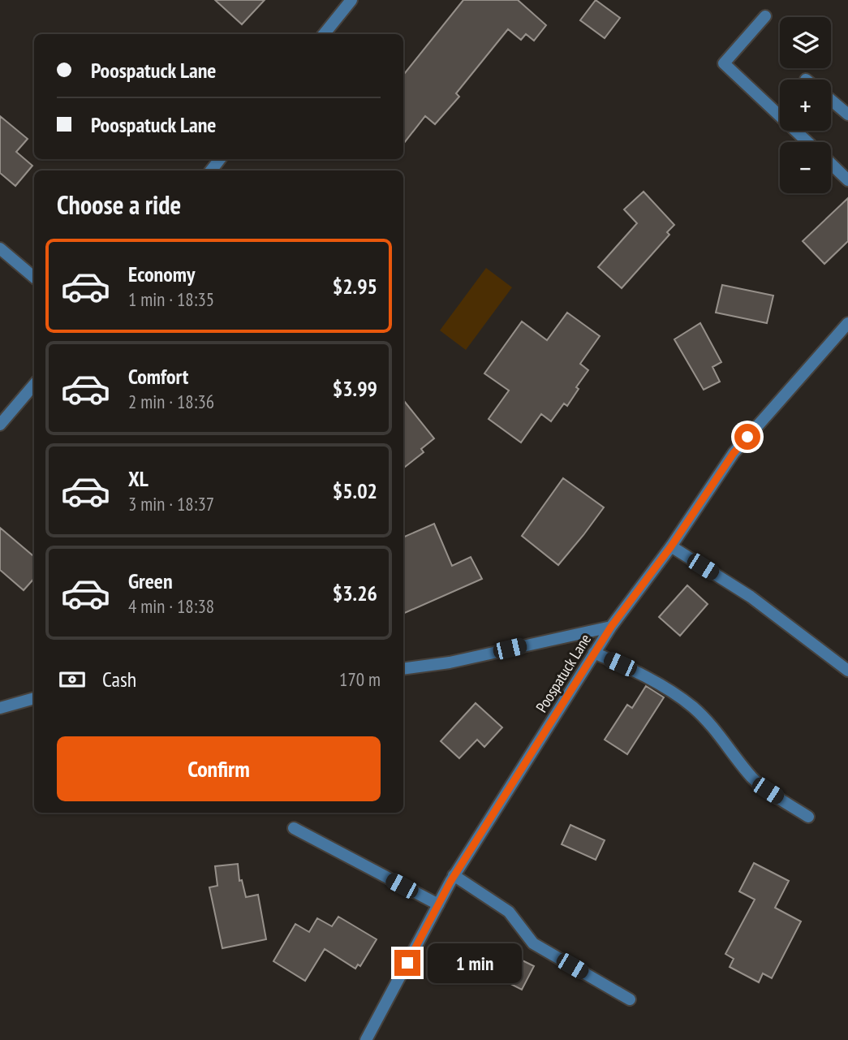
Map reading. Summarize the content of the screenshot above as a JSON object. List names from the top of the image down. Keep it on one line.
{"streets":{"street":["Poospatuck Lane"]},"page":{"map_buttons":["+","−"],"banner":["Poospatuck Lane","Poospatuck Lane"],"heading":"Choose a ride","list":[{"name":"Economy","note":"1 min · 18:35","value":"$2.95"},{"name":"Comfort","note":"2 min · 18:36","value":"$3.99"},{"name":"XL","note":"3 min · 18:37","value":"$5.02"},{"name":"Green","note":"4 min · 18:38","value":"$3.26"}],"pay":["Cash","170 m"],"buttons":"Confirm","bubble":"1 min"}}
